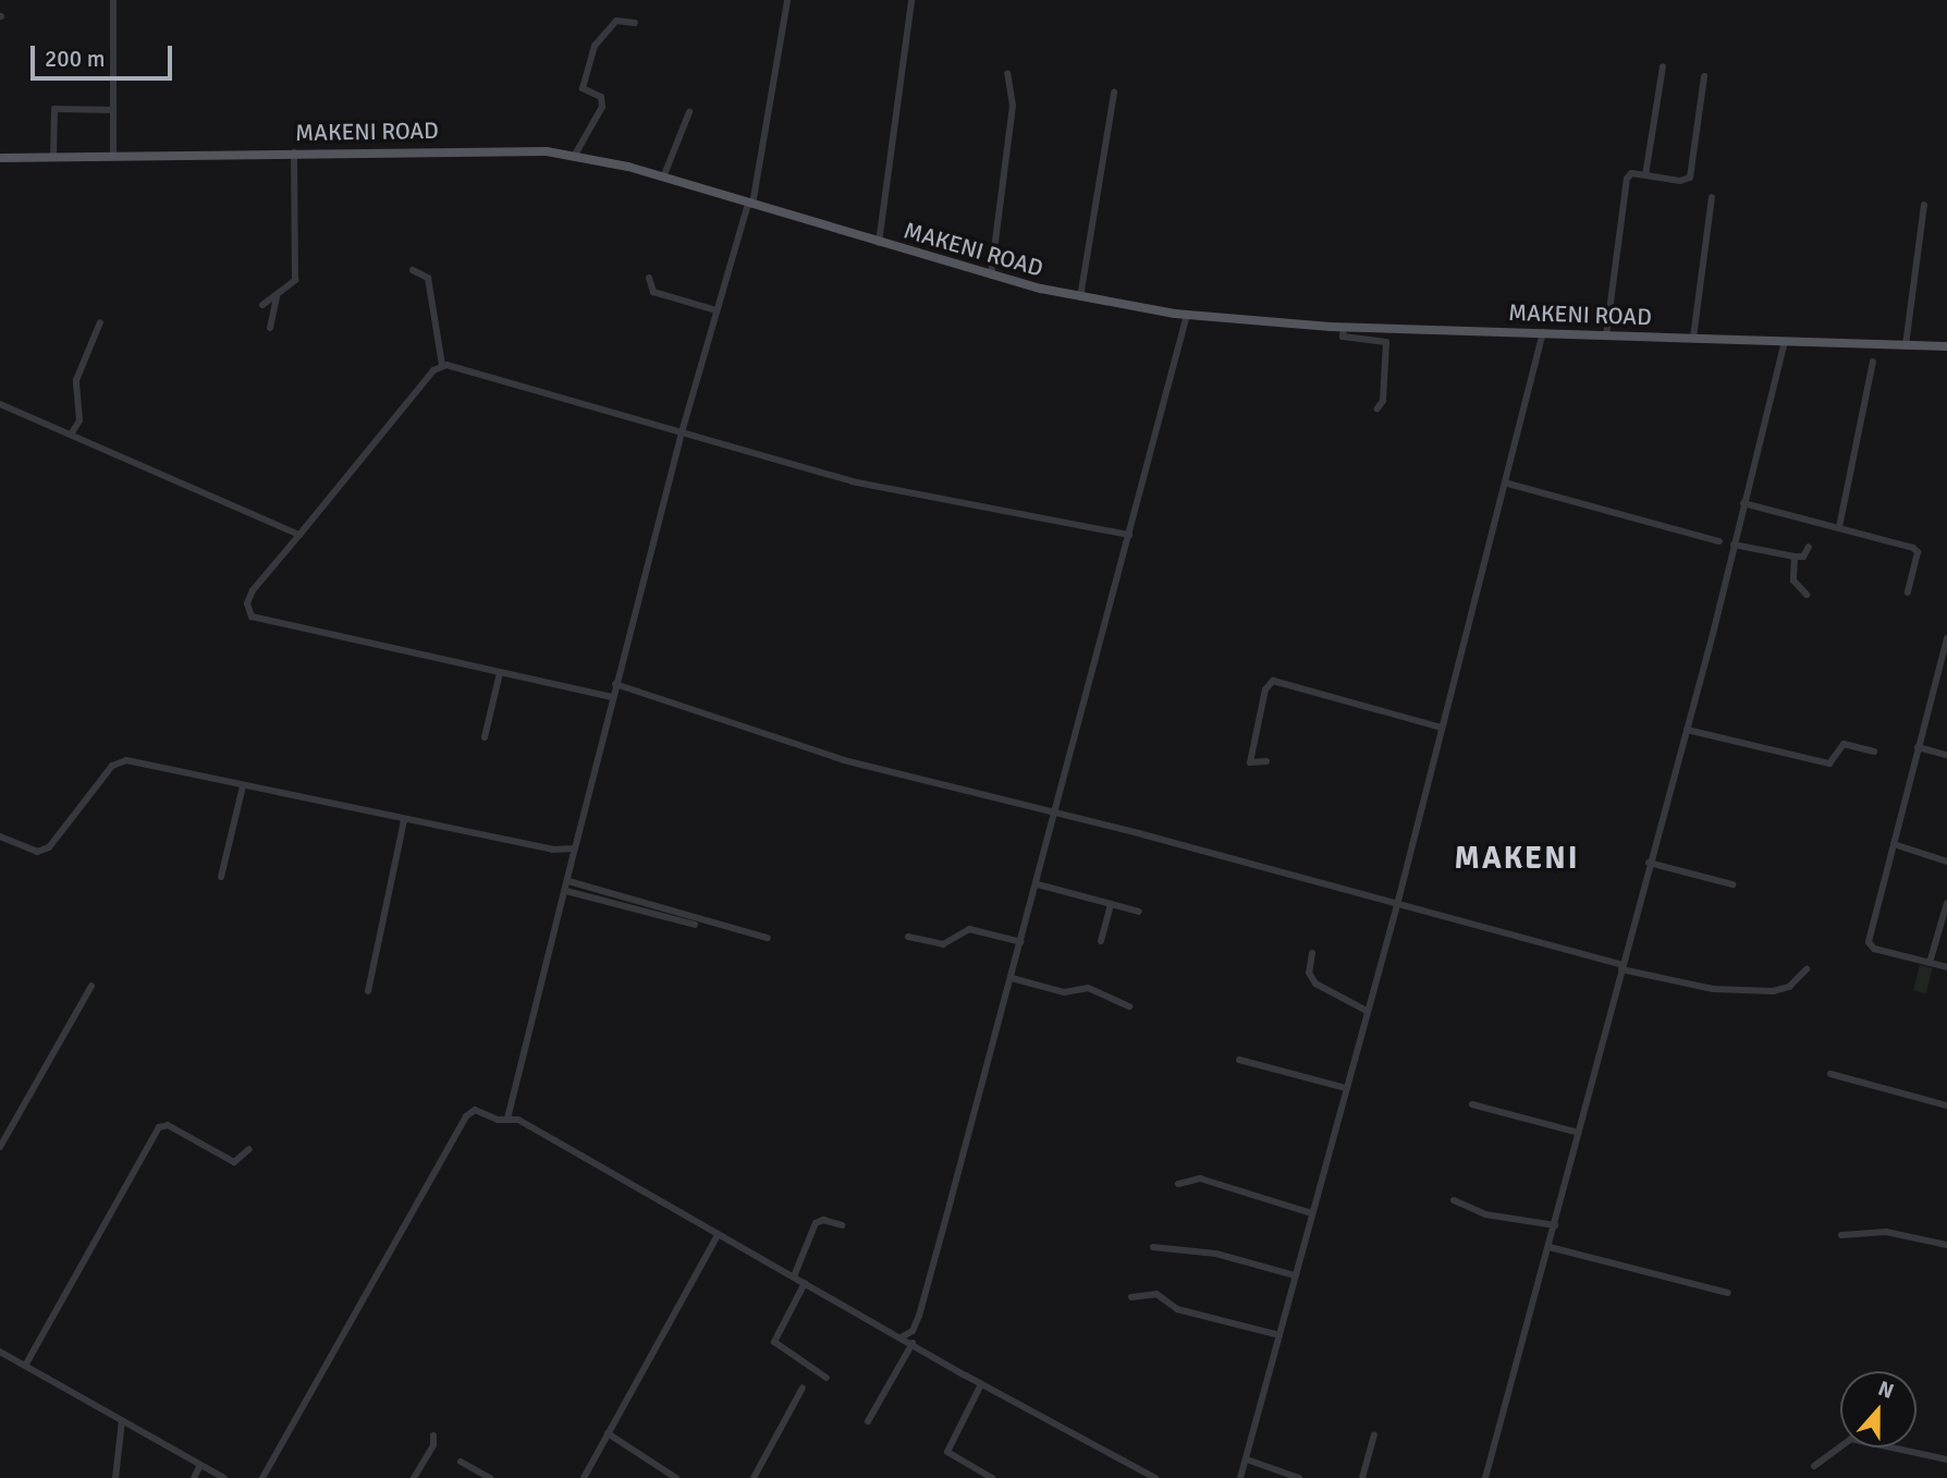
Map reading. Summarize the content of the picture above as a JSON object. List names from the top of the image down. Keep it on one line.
{"streets":{"main road":["MAKENI ROAD"]},"districts":["MAKENI"],"scale_bar":"200 m","north":"top"}
